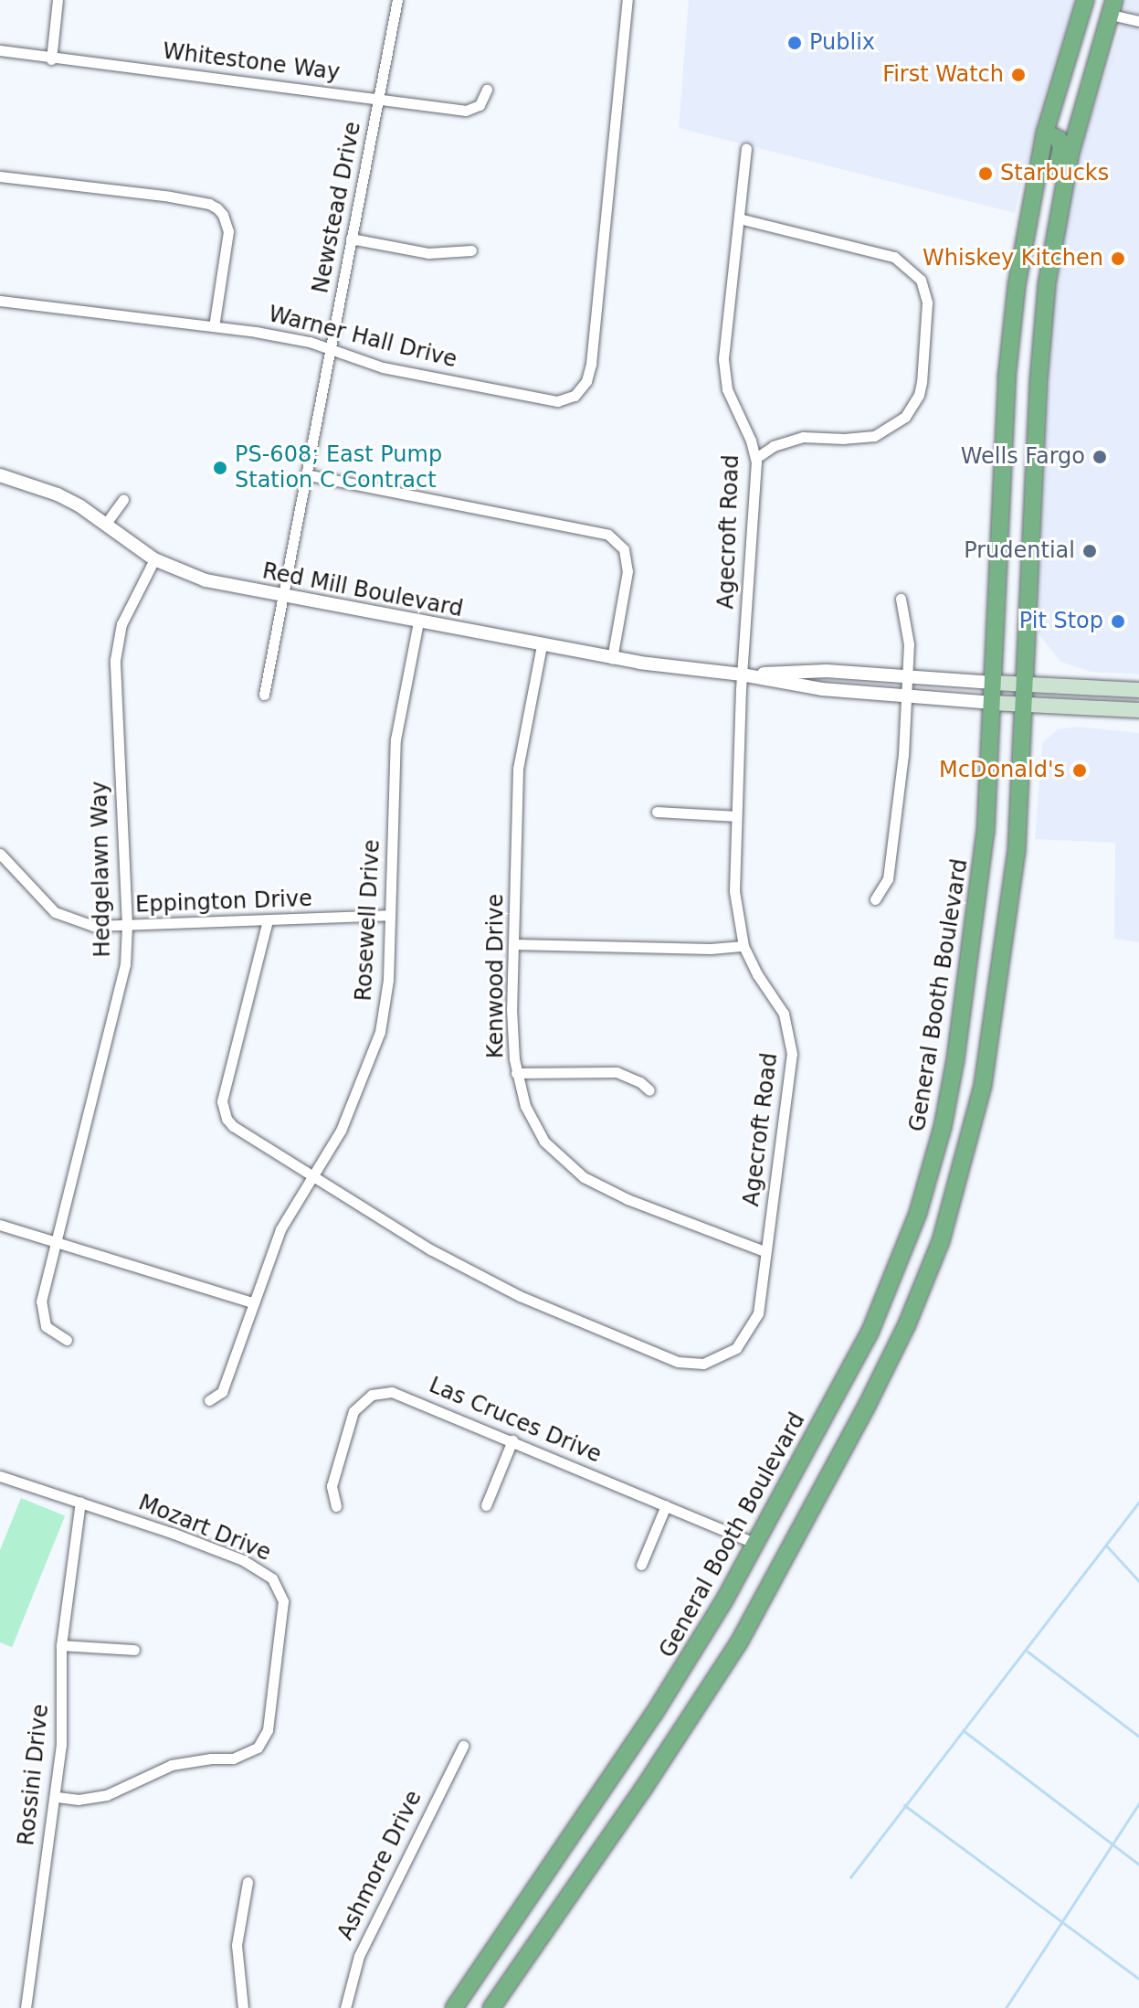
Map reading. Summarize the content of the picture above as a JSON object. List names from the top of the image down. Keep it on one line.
{"streets":{"highway":["General Booth Boulevard"],"street":["Whitestone Way","Newstead Drive","Warner Hall Drive","Agecroft Road","Red Mill Boulevard","Hedgelawn Way","Eppington Drive","Rosewell Drive","Kenwood Drive","Las Cruces Drive","Mozart Drive","Rossini Drive","Ashmore Drive"]},"crossings":[["Whitestone Way","Newstead Drive"],["Newstead Drive","Warner Hall Drive"],["Newstead Drive","Red Mill Boulevard"],["Agecroft Road","Red Mill Boulevard"],["Agecroft Road","Eppington Drive"],["Agecroft Road","Rosewell Drive"],["Agecroft Road","Kenwood Drive"],["Red Mill Boulevard","Hedgelawn Way"],["Red Mill Boulevard","Rosewell Drive"],["Red Mill Boulevard","Kenwood Drive"],["Red Mill Boulevard","General Booth Boulevard"],["Hedgelawn Way","Eppington Drive"],["Eppington Drive","Rosewell Drive"],["General Booth Boulevard","Las Cruces Drive"],["Mozart Drive","Rossini Drive"]],"places":["Publix","First Watch","Starbucks","Whiskey Kitchen","Wells Fargo","PS-608; East Pump Station C Contract","Prudential","Pit Stop","McDonald's"]}
